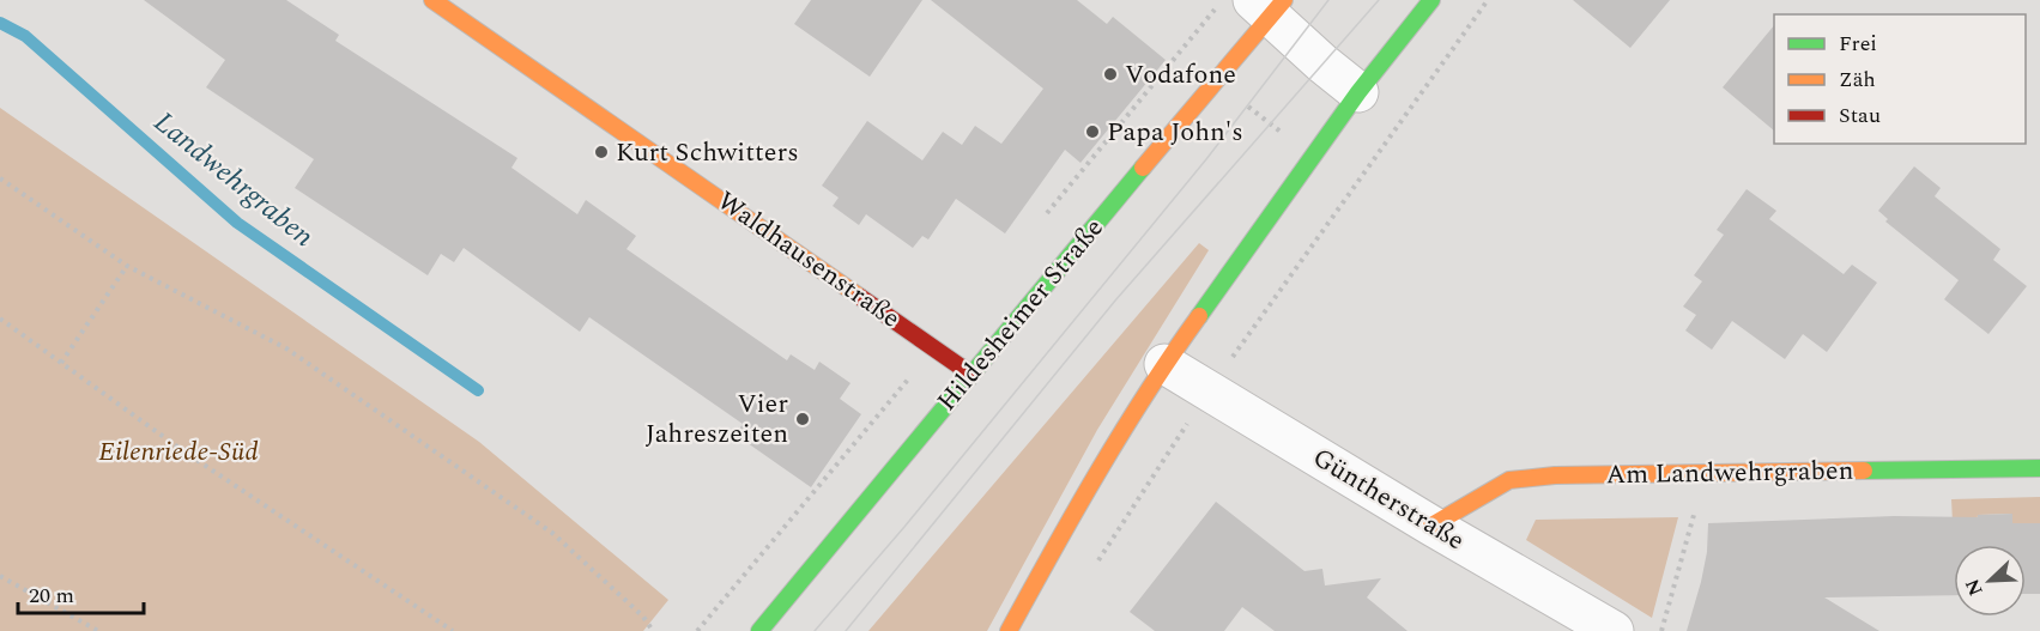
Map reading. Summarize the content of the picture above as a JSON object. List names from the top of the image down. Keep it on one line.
{"streets":{"main road":["Waldhausenstraße","Hildesheimer Straße","Am Landwehrgraben"],"street":["Güntherstraße"]},"crossings":[["Waldhausenstraße","Hildesheimer Straße"],["Am Landwehrgraben","Güntherstraße"]],"water":["Landwehrgraben"],"parks":["Eilenriede-Süd"],"places":["Vodafone","Papa John's","Kurt Schwitters","Vier Jahreszeiten"],"legend":["Frei","Zäh","Stau"],"scale_bar":"20 m","north":"bottom left"}
